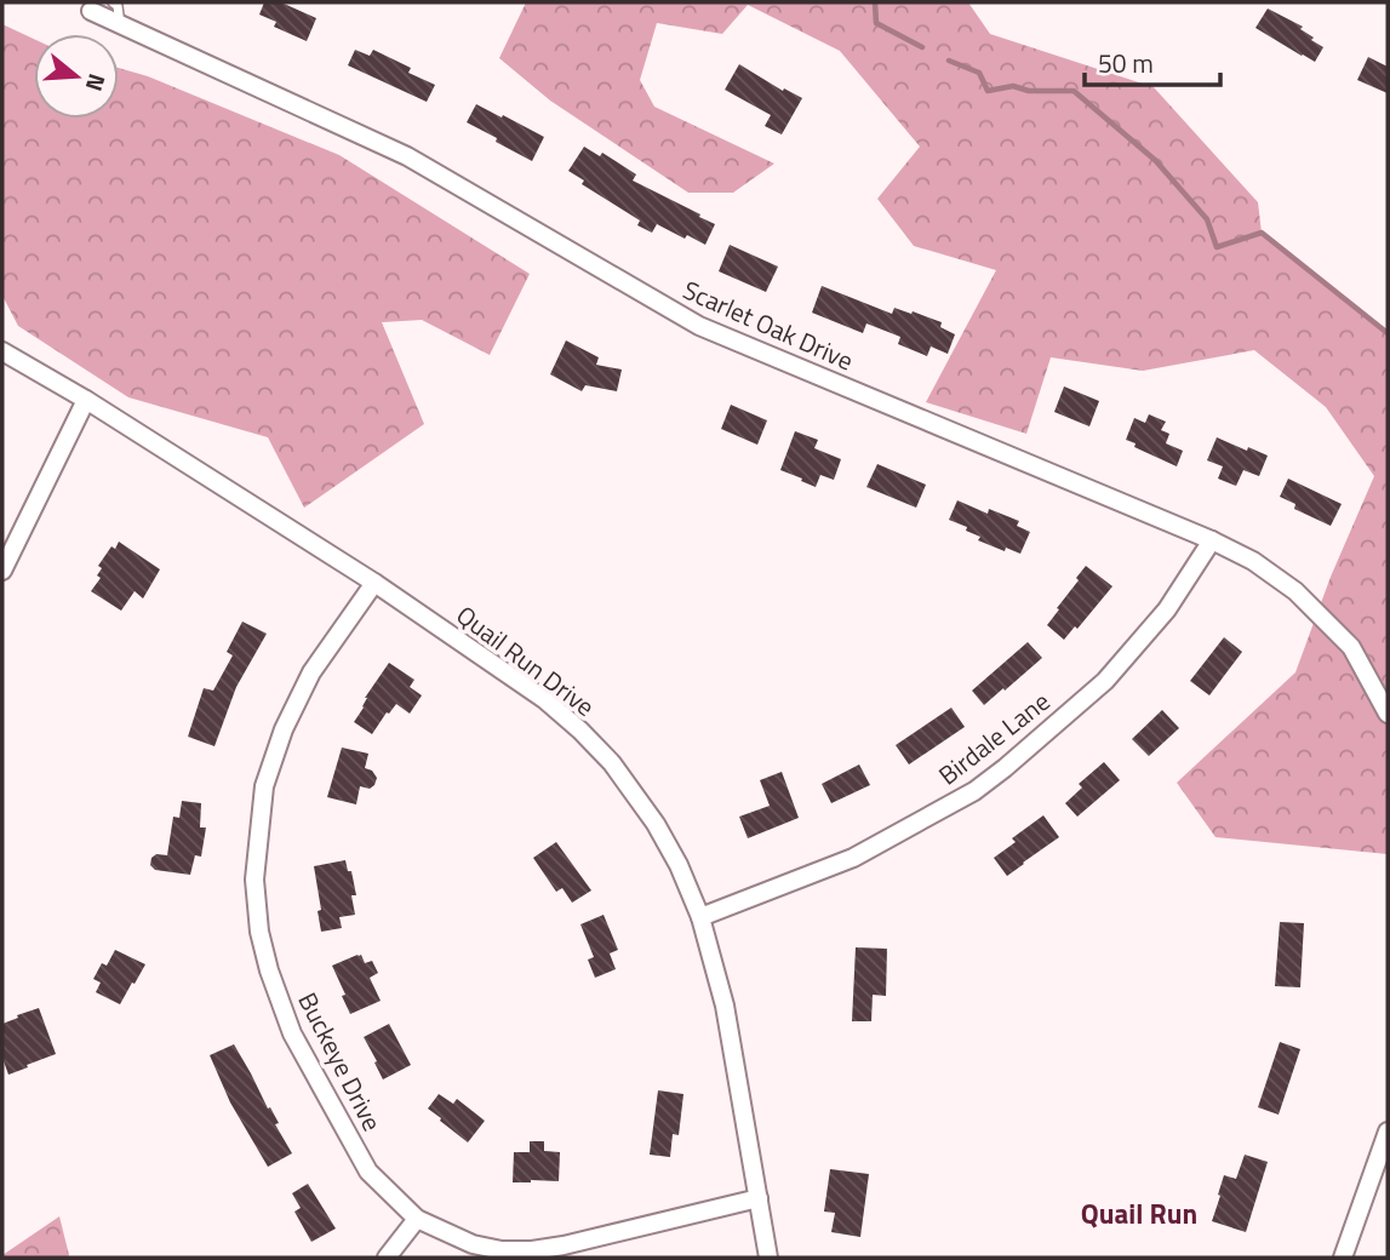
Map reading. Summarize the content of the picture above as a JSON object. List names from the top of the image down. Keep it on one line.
{"streets":{"street":["Scarlet Oak Drive","Quail Run Drive","Birdale Lane","Buckeye Drive"]},"crossings":[["Scarlet Oak Drive","Birdale Lane"],["Quail Run Drive","Birdale Lane"],["Quail Run Drive","Buckeye Drive"]],"districts":["Quail Run"],"scale_bar":"50 m","north":"right"}
